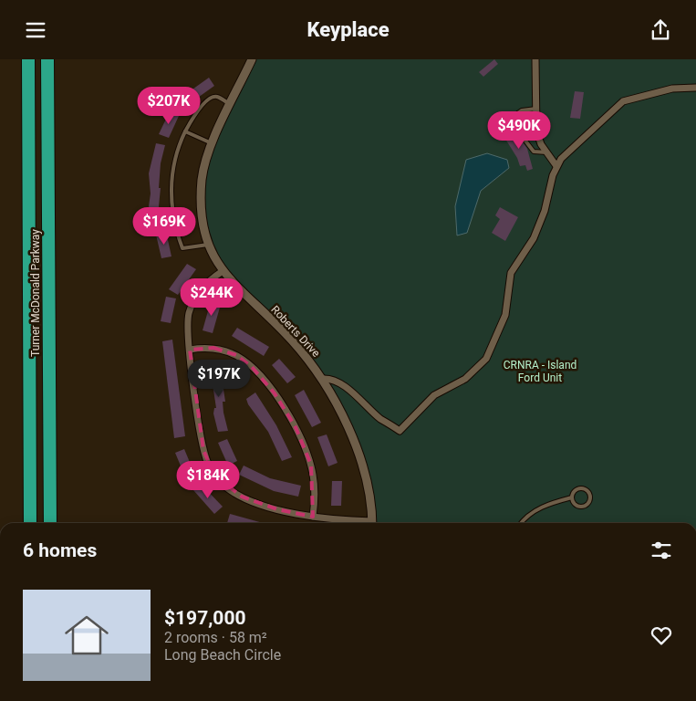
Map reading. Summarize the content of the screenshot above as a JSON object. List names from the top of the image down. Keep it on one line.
{"streets":{"highway":["Turner McDonald Parkway"],"street":["Roberts Drive"]},"parks":["CRNRA - Island Ford Unit"],"page":{"header":"Keyplace","price":["$207K","$490K","$169K","$244K","$197K","$184K"],"heading":"6 homes","list":[{"name":"$197,000","note":"2 rooms · 58 m² · Long Beach Circle"}]}}
